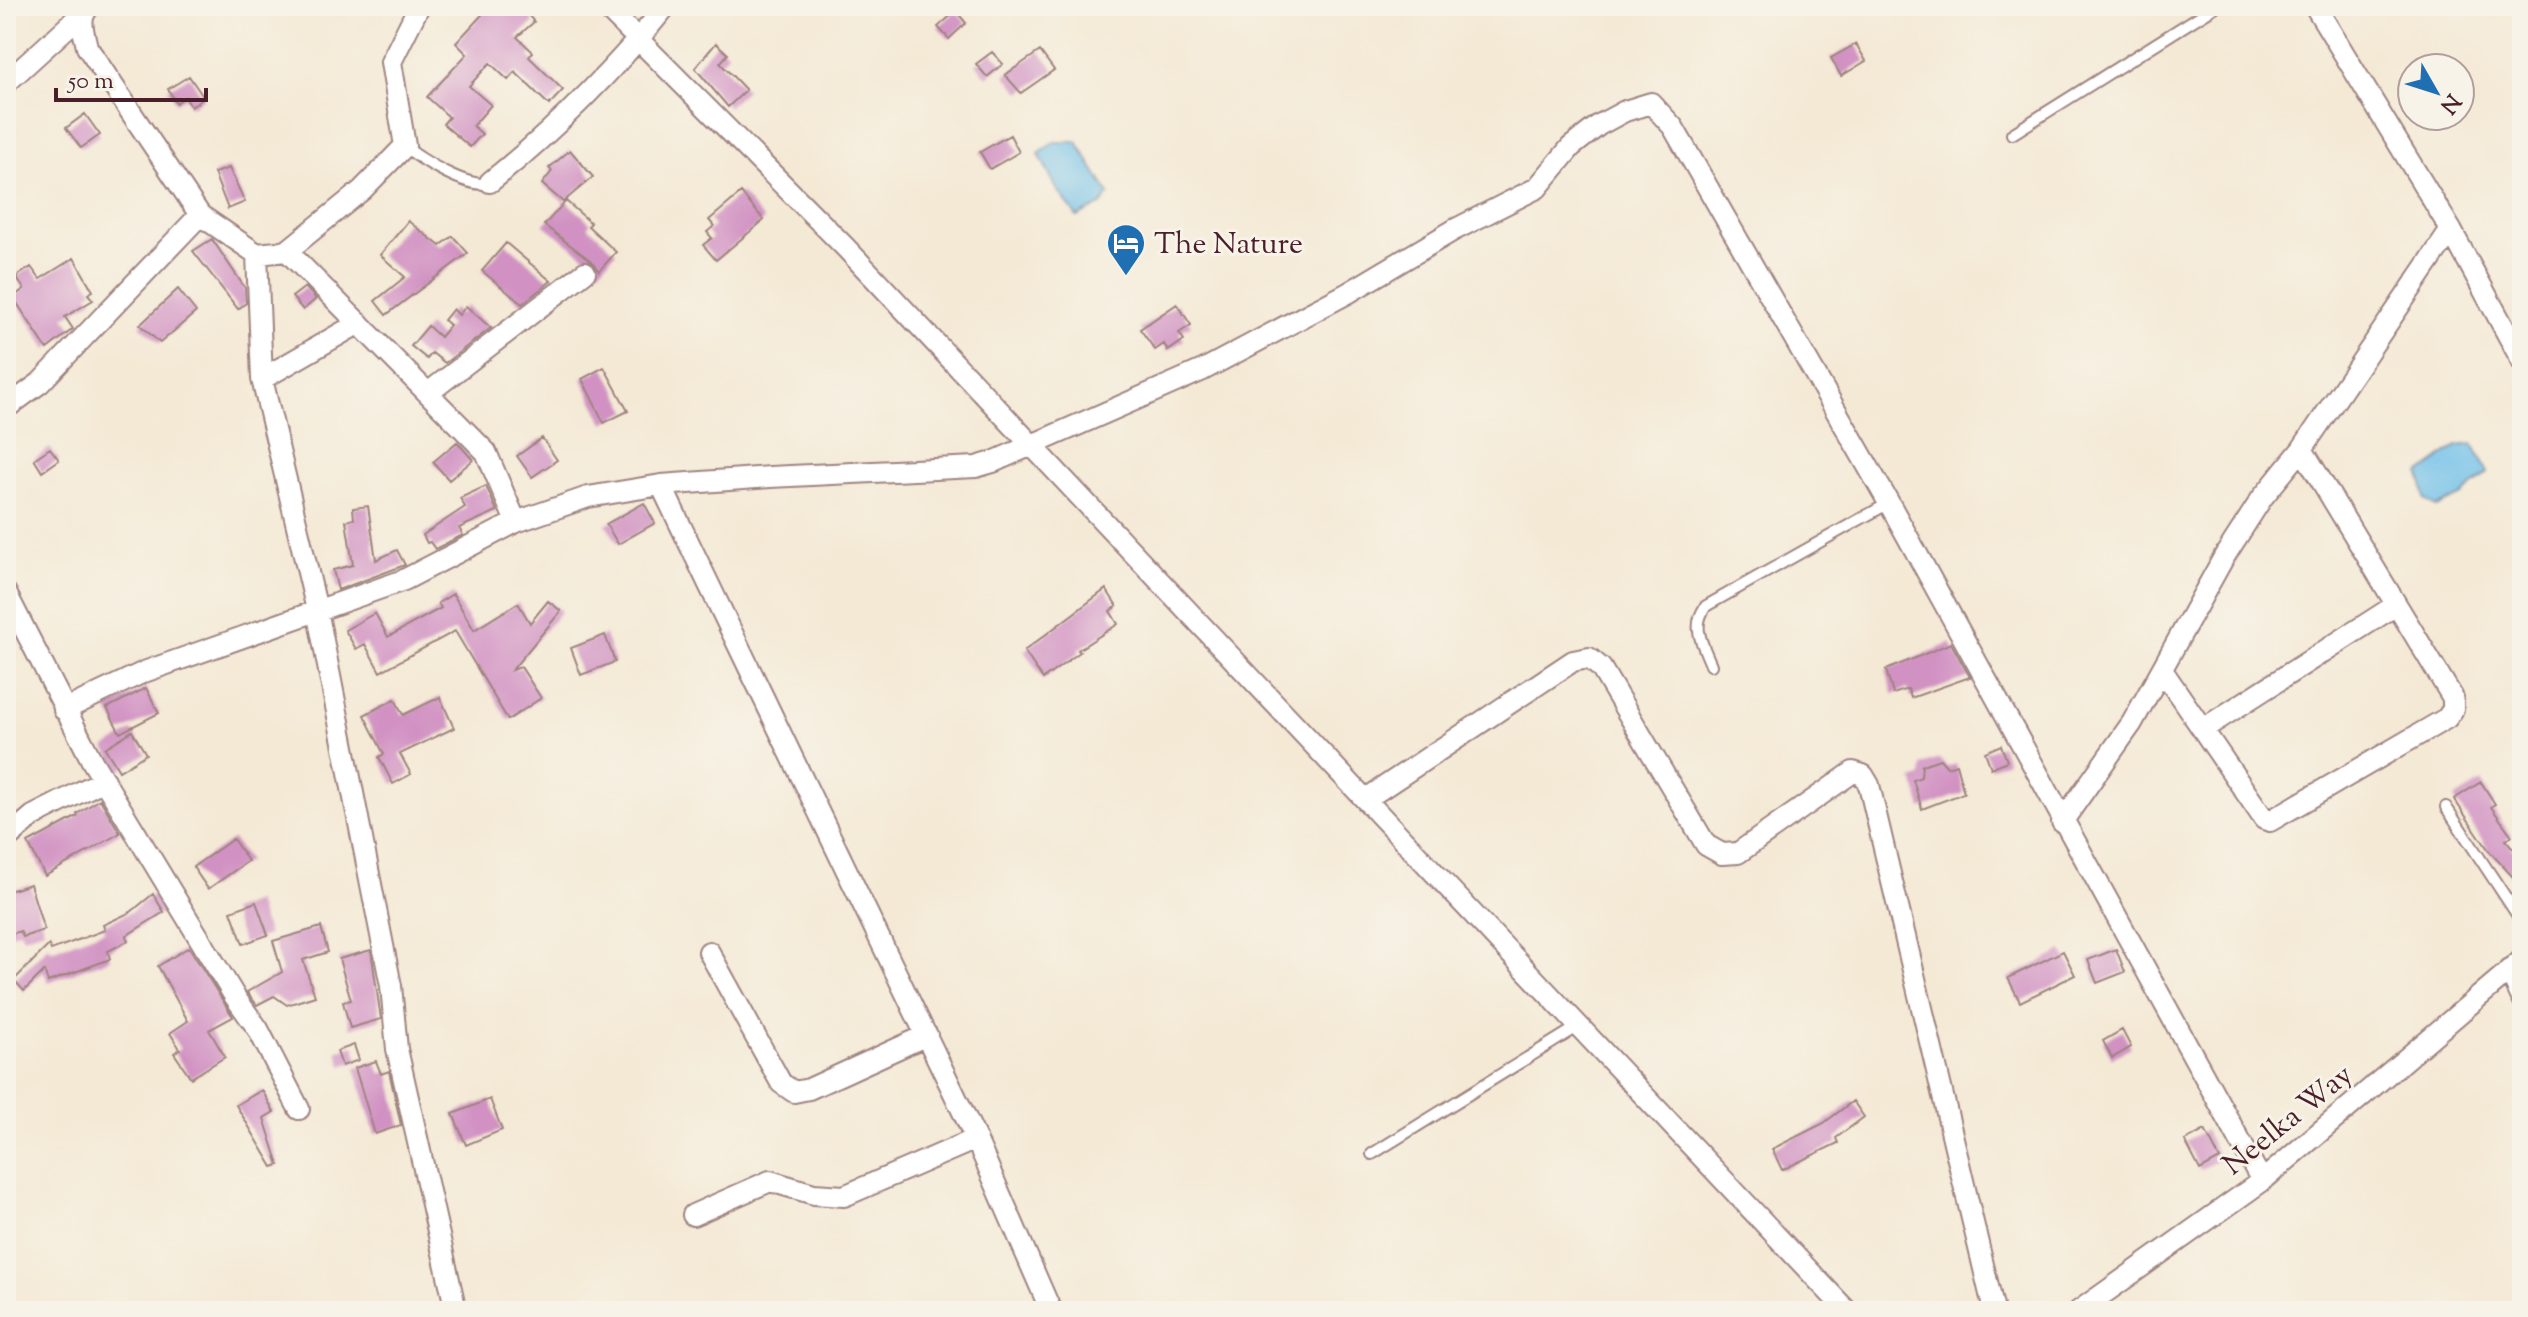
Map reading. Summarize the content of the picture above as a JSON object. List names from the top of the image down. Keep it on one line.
{"streets":{"street":["Neelka Way"]},"places":{"hotel":["The Nature"]},"scale_bar":"50 m","north":"bottom right"}
